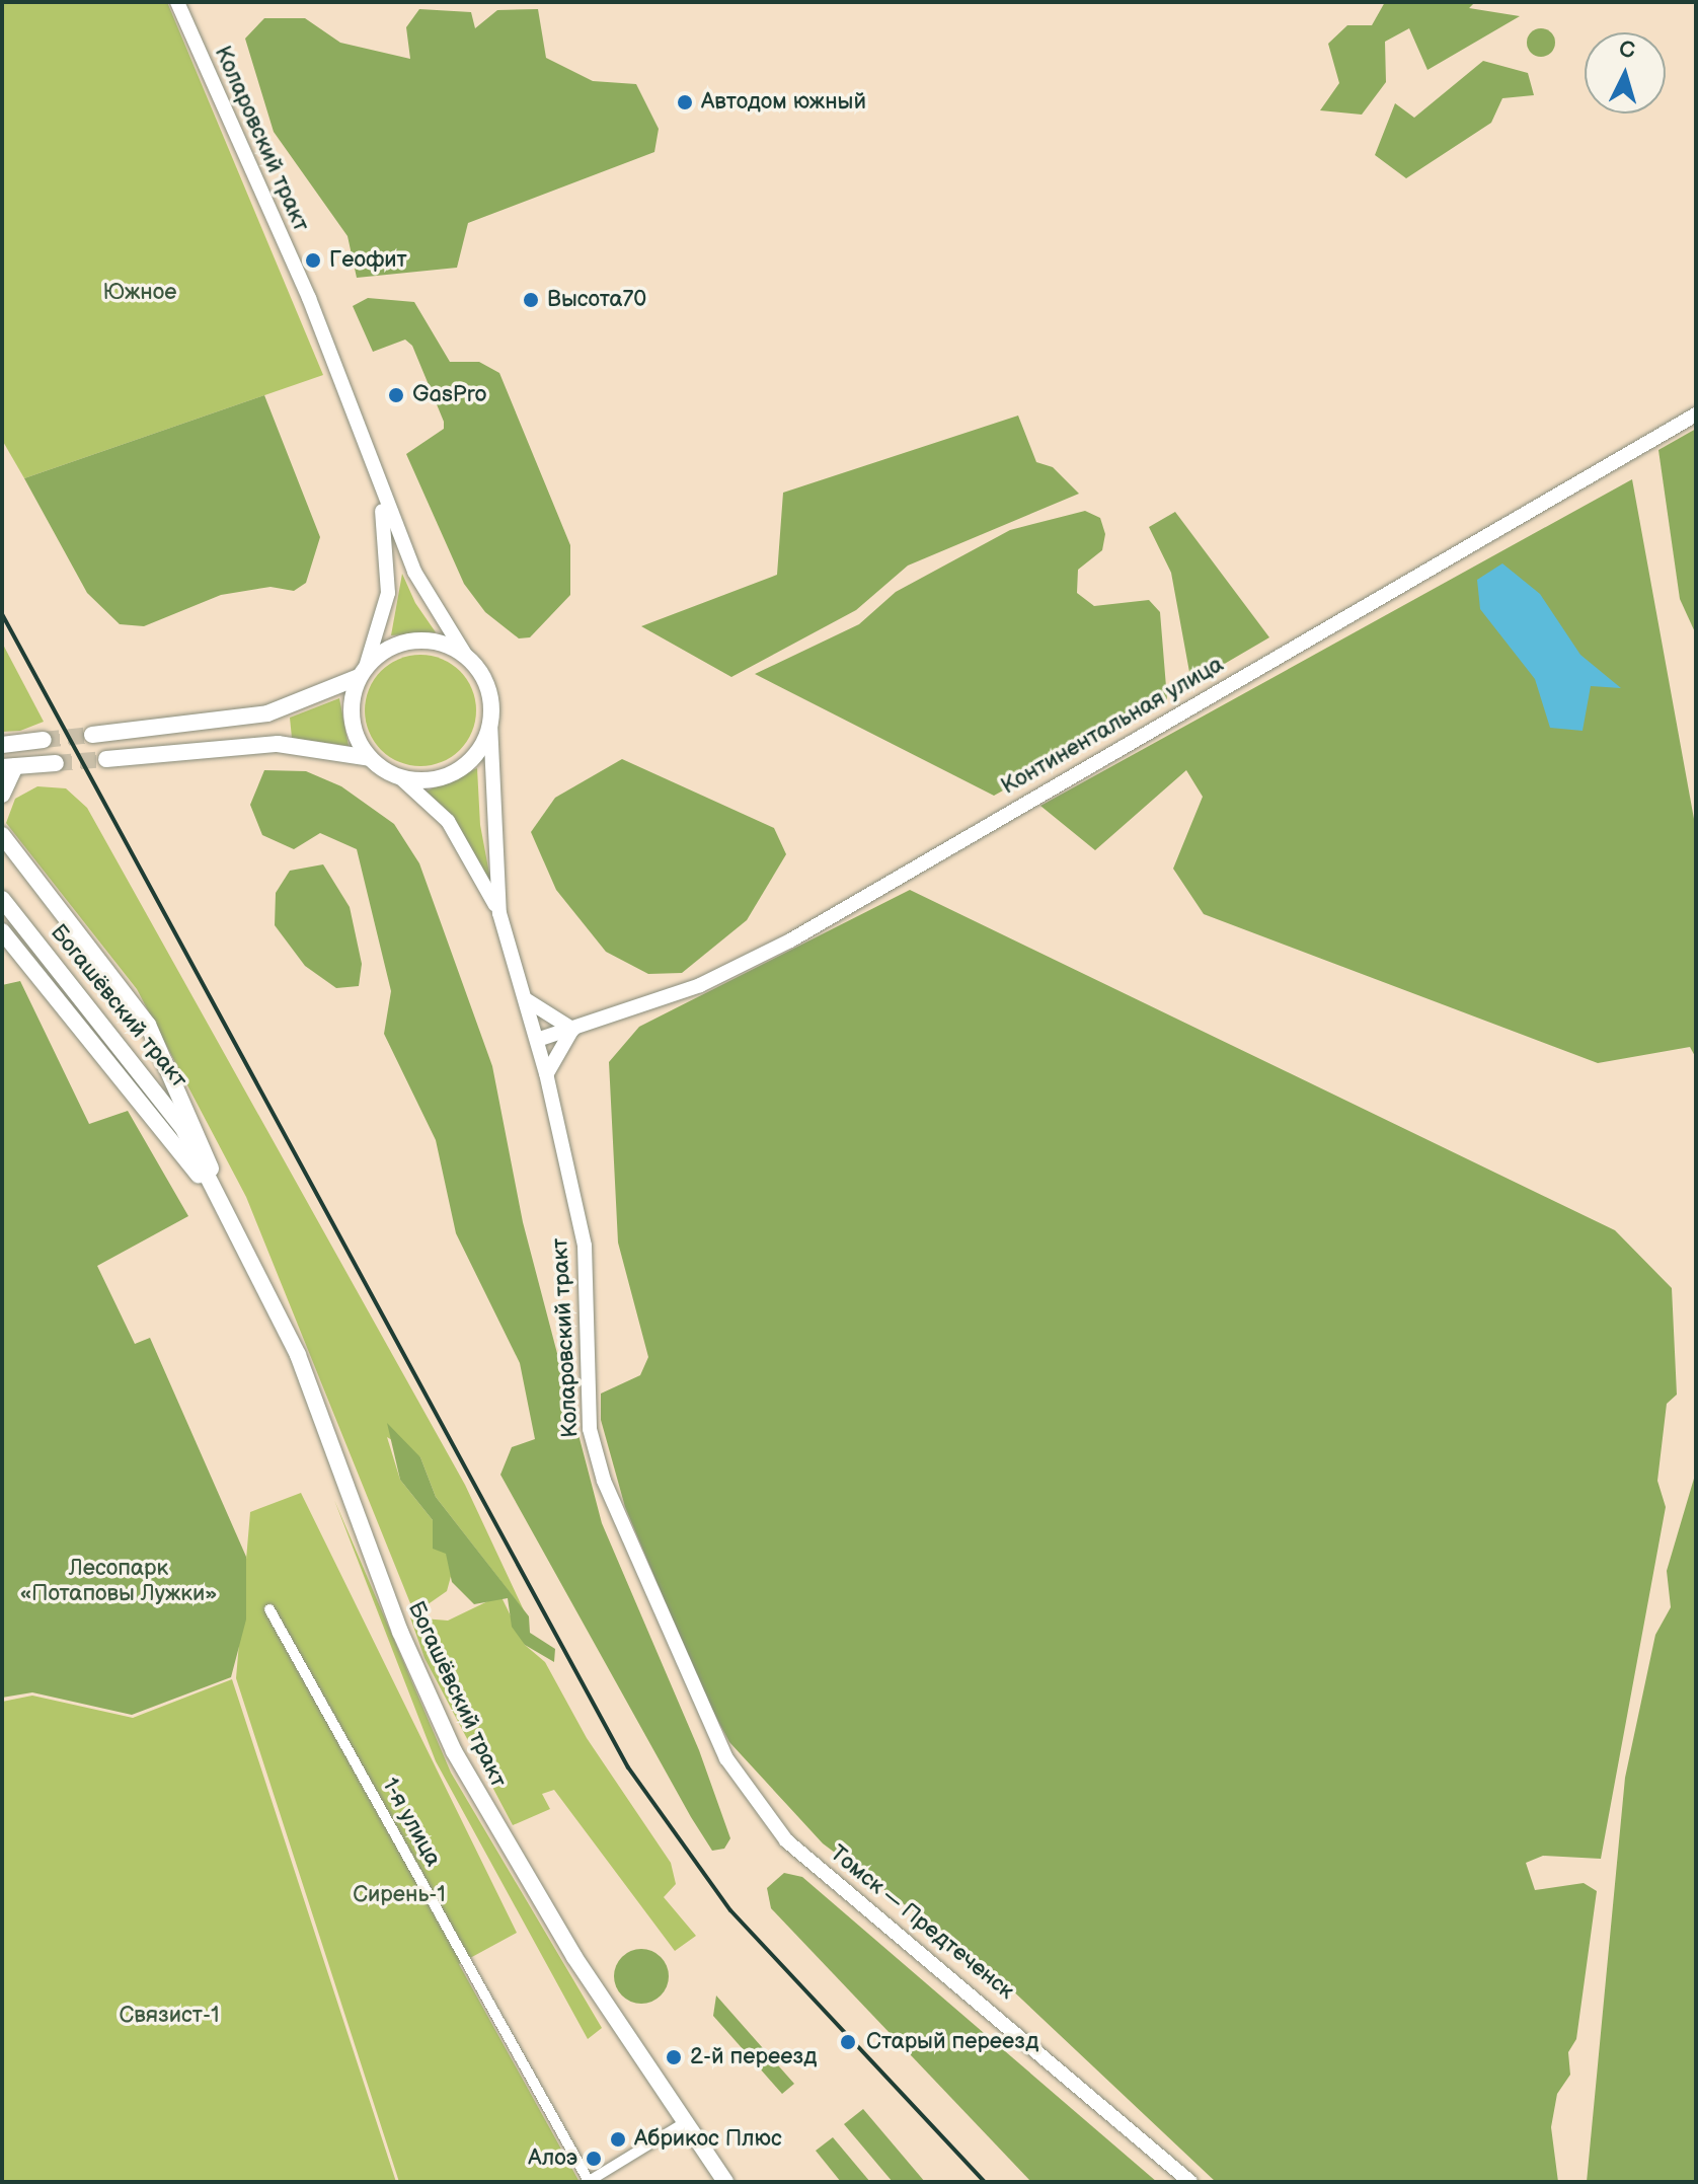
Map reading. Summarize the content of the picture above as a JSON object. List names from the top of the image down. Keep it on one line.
{"streets":{"main road":["Коларовский тракт","Континентальная улица","Богашёвский тракт","Томск — Предтеченск"],"street":["1-я улица"]},"crossings":[["Коларовский тракт","Континентальная улица"],["Коларовский тракт","Томск — Предтеченск"]],"parks":["Южное","Лесопарк «Потаповы Лужки»","Сирень-1","Связист-1"],"places":["Автодом южный","Геофит","Высота70","GasPro","Старый переезд","2-й переезд","Абрикос Плюс","Алоэ"],"north":"top"}
